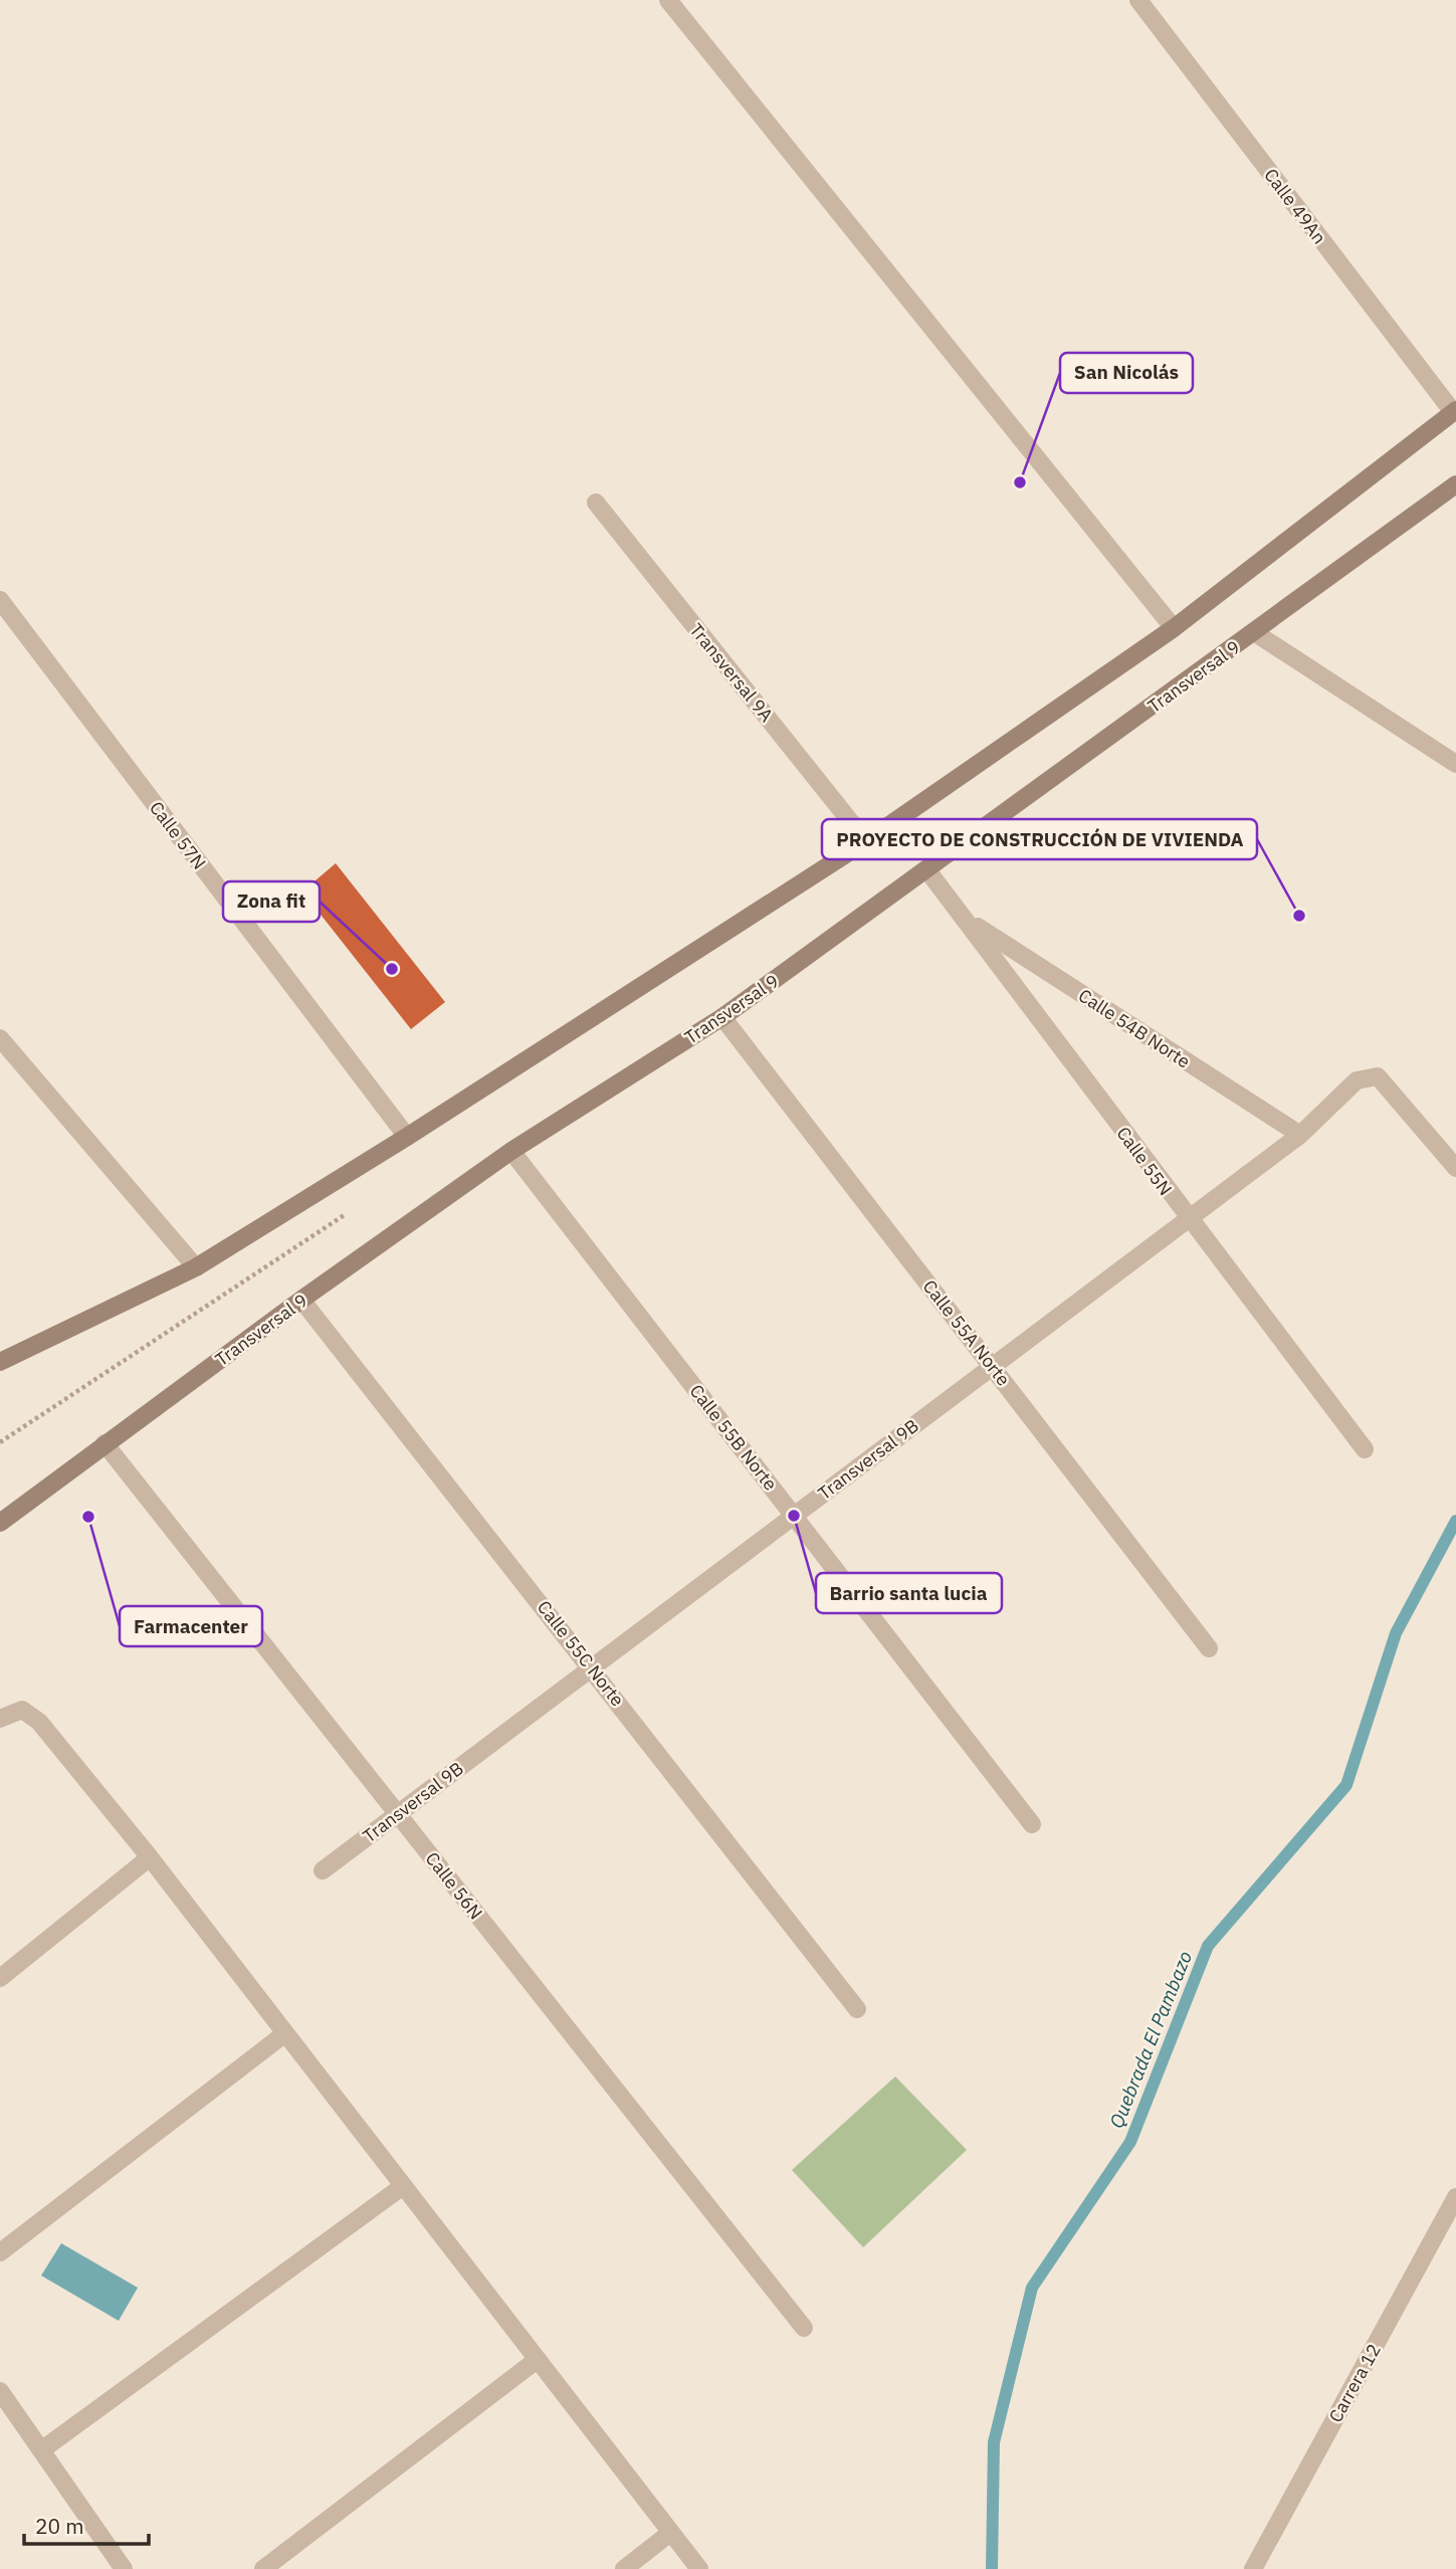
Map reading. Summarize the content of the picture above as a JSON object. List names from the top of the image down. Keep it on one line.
{"streets":{"main road":["Transversal 9"],"street":["Calle 49An","Transversal 9A","Calle 57N","Calle 54B Norte","Calle 55N","Calle 55A Norte","Calle 55B Norte","Transversal 9B","Calle 55C Norte","Calle 56N","Carrera 12"]},"crossings":[["Transversal 9","Calle 55N"],["Transversal 9","Calle 55A Norte"],["Transversal 9","Calle 55B Norte"],["Transversal 9","Calle 55C Norte"],["Transversal 9","Calle 56N"],["Calle 54B Norte","Calle 55N"],["Calle 54B Norte","Transversal 9B"],["Calle 55N","Transversal 9B"],["Calle 55A Norte","Transversal 9B"],["Calle 55B Norte","Transversal 9B"],["Transversal 9B","Calle 55C Norte"],["Transversal 9B","Calle 56N"]],"water":["Quebrada El Pambazo"],"places":["San Nicolás","PROYECTO DE CONSTRUCCIÓN DE VIVIENDA","Zona fit","Barrio santa lucia","Farmacenter"],"scale_bar":"20 m"}
